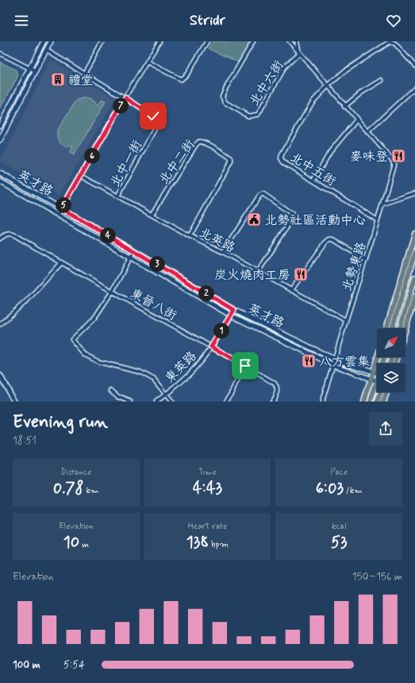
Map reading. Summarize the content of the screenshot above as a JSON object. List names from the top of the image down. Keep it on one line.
{"streets":{"street":["北中六街","北中二街","北中一街","北中五街","英才路","北英路","北勢東路","東晉八街","東英路"]},"crossings":[["北中六街","北勢東路"],["北中二街","北英路"],["北中一街","北英路"],["北中五街","北勢東路"],["英才路","北勢東路"],["英才路","東英路"],["北英路","北勢東路"],["東晉八街","東英路"]],"places":{"building":["禮堂"],"restaurant":["麥味登","炭火燒肉工房","八方雲集"],"public building":["北勢社區活動中心"]},"north":"top right","page":{"header":"Stridr","pins":["7","6","5","4","3","2","1"],"heading":["Evening run","18:51"],"stats":[["Distance","0.78 km"],["Time","4:43"],["Pace","6:03 /km"],["Elevation","10 m"],["Heart rate","138 bpm"],["kcal","53"]],"chart":["Elevation","150–156 m"],"list":[{"name":"100 m","note":"5:54"}]}}
